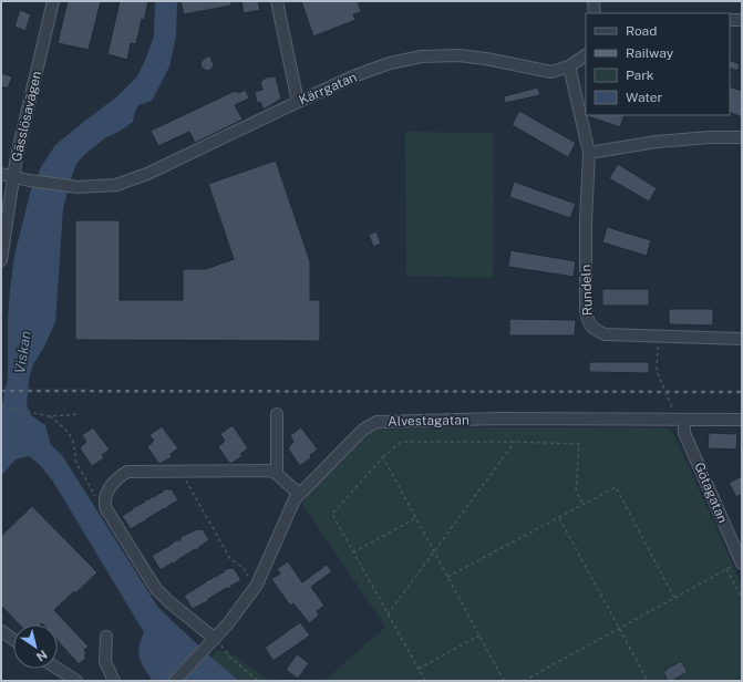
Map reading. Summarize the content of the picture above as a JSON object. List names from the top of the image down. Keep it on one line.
{"streets":{"street":["Kärrgatan","Gässlösavägen","Rundeln","Alvestagatan","Götagatan"]},"crossings":[["Kärrgatan","Gässlösavägen"],["Kärrgatan","Rundeln"],["Alvestagatan","Götagatan"]],"water":["Viskan"],"legend":["Road","Railway","Park","Water"],"north":"bottom right"}
